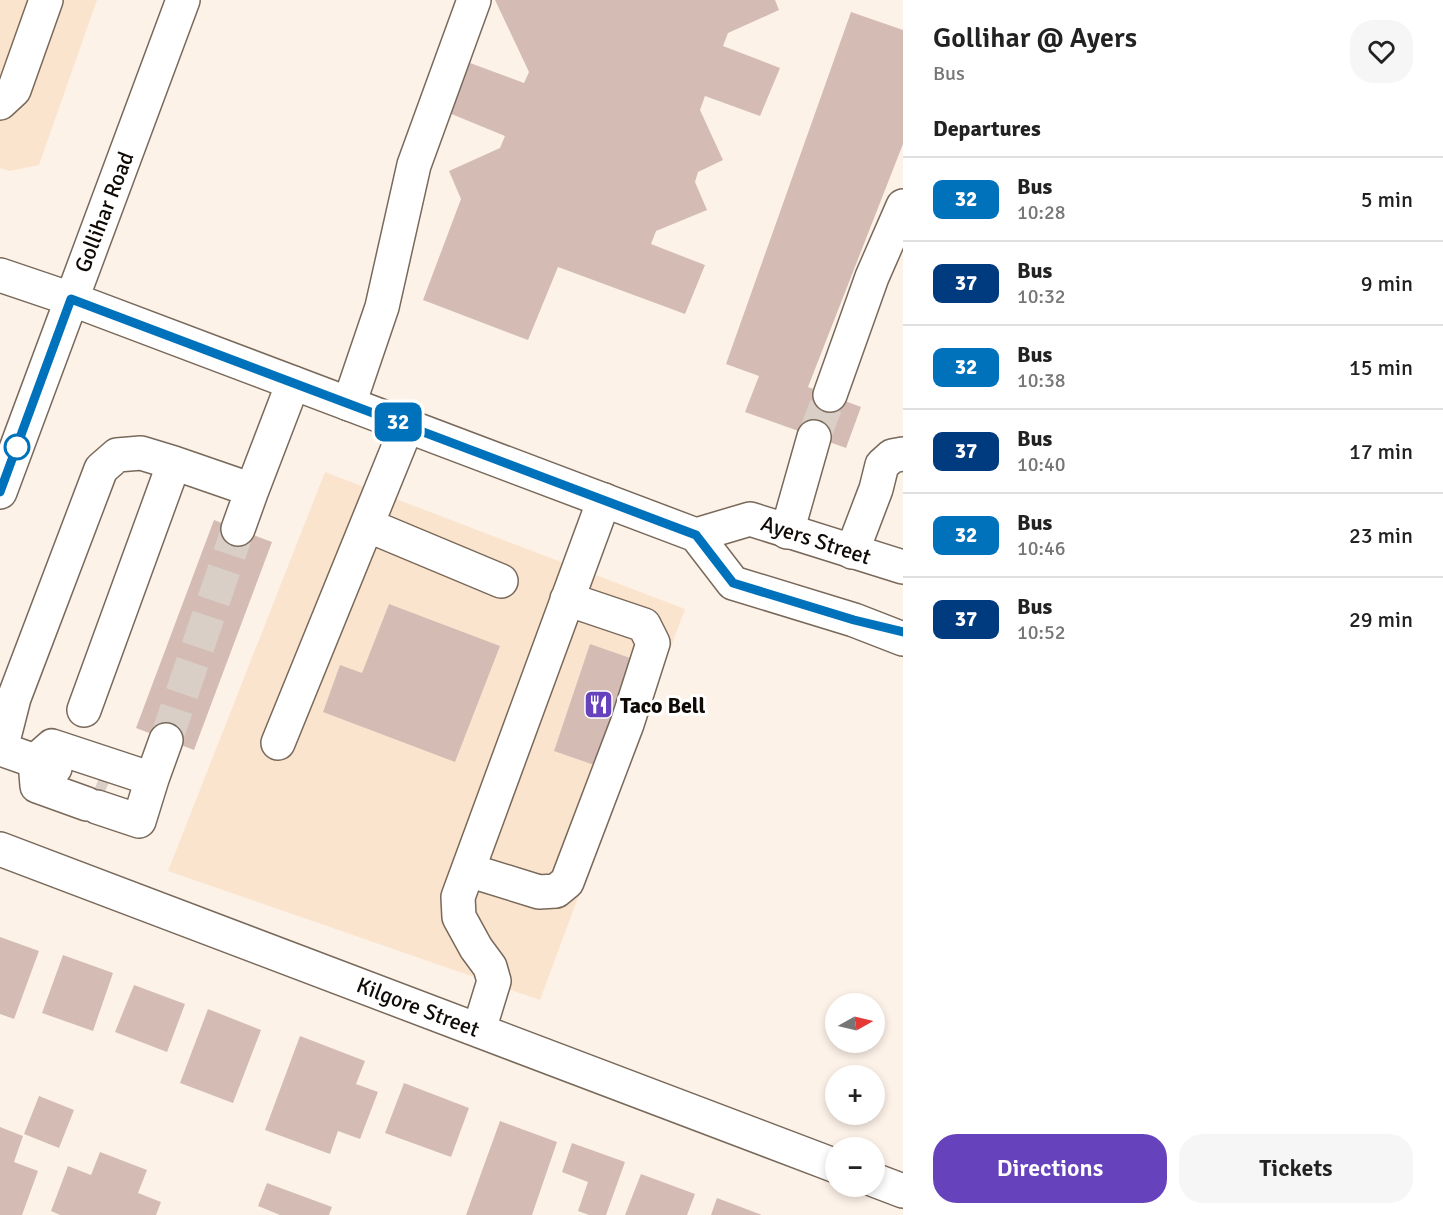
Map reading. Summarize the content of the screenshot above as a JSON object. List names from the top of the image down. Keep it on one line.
{"streets":{"main road":["Gollihar Road","Ayers Street","Kilgore Street"]},"places":{"restaurant":["Taco Bell"]},"lines":["bus line 32"],"north":"right","page":{"on_map":"32","heading":[["Gollihar @ Ayers","Bus"],"Departures"],"list":[{"mark":"32","name":"Bus","note":"10:28","value":"5 min"},{"mark":"37","name":"Bus","note":"10:32","value":"9 min"},{"mark":"32","name":"Bus","note":"10:38","value":"15 min"},{"mark":"37","name":"Bus","note":"10:40","value":"17 min"},{"mark":"32","name":"Bus","note":"10:46","value":"23 min"},{"mark":"37","name":"Bus","note":"10:52","value":"29 min"}],"map_buttons":["+","−"],"buttons":["Directions","Tickets"]}}
